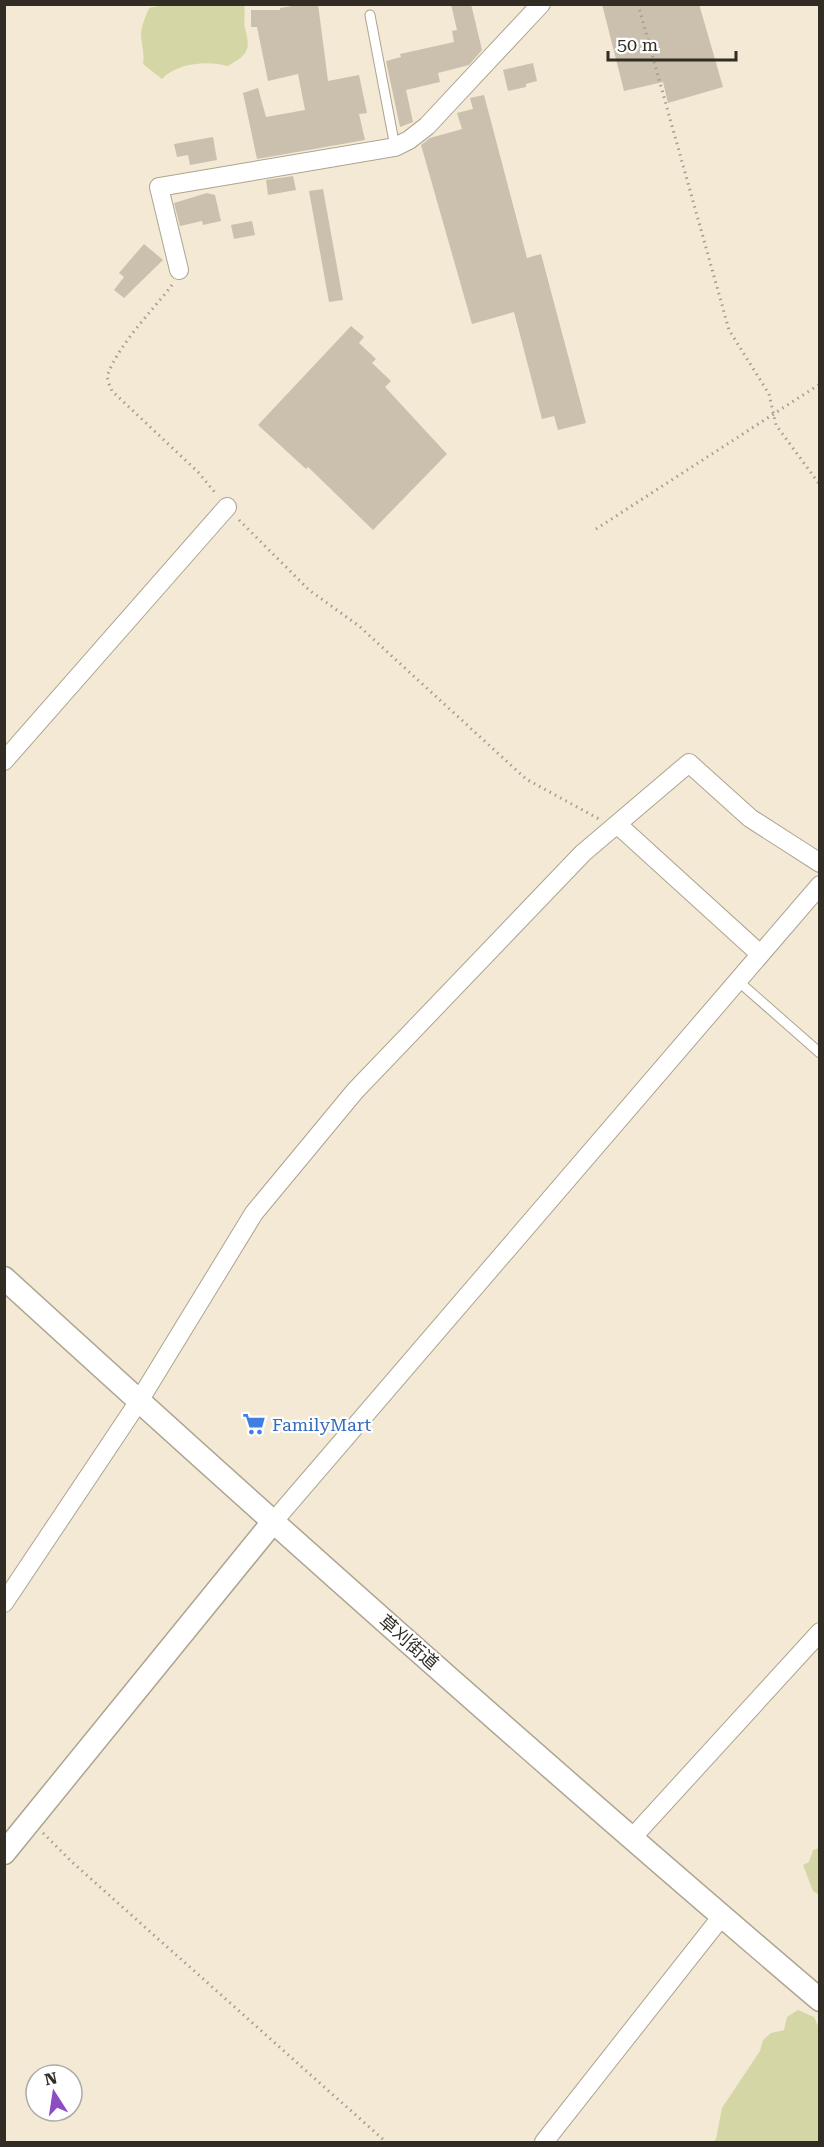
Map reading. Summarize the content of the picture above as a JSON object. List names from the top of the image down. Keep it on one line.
{"streets":{"street":["草刈街道"]},"places":{"supermarket":["FamilyMart"]},"scale_bar":"50 m","north":"top"}
